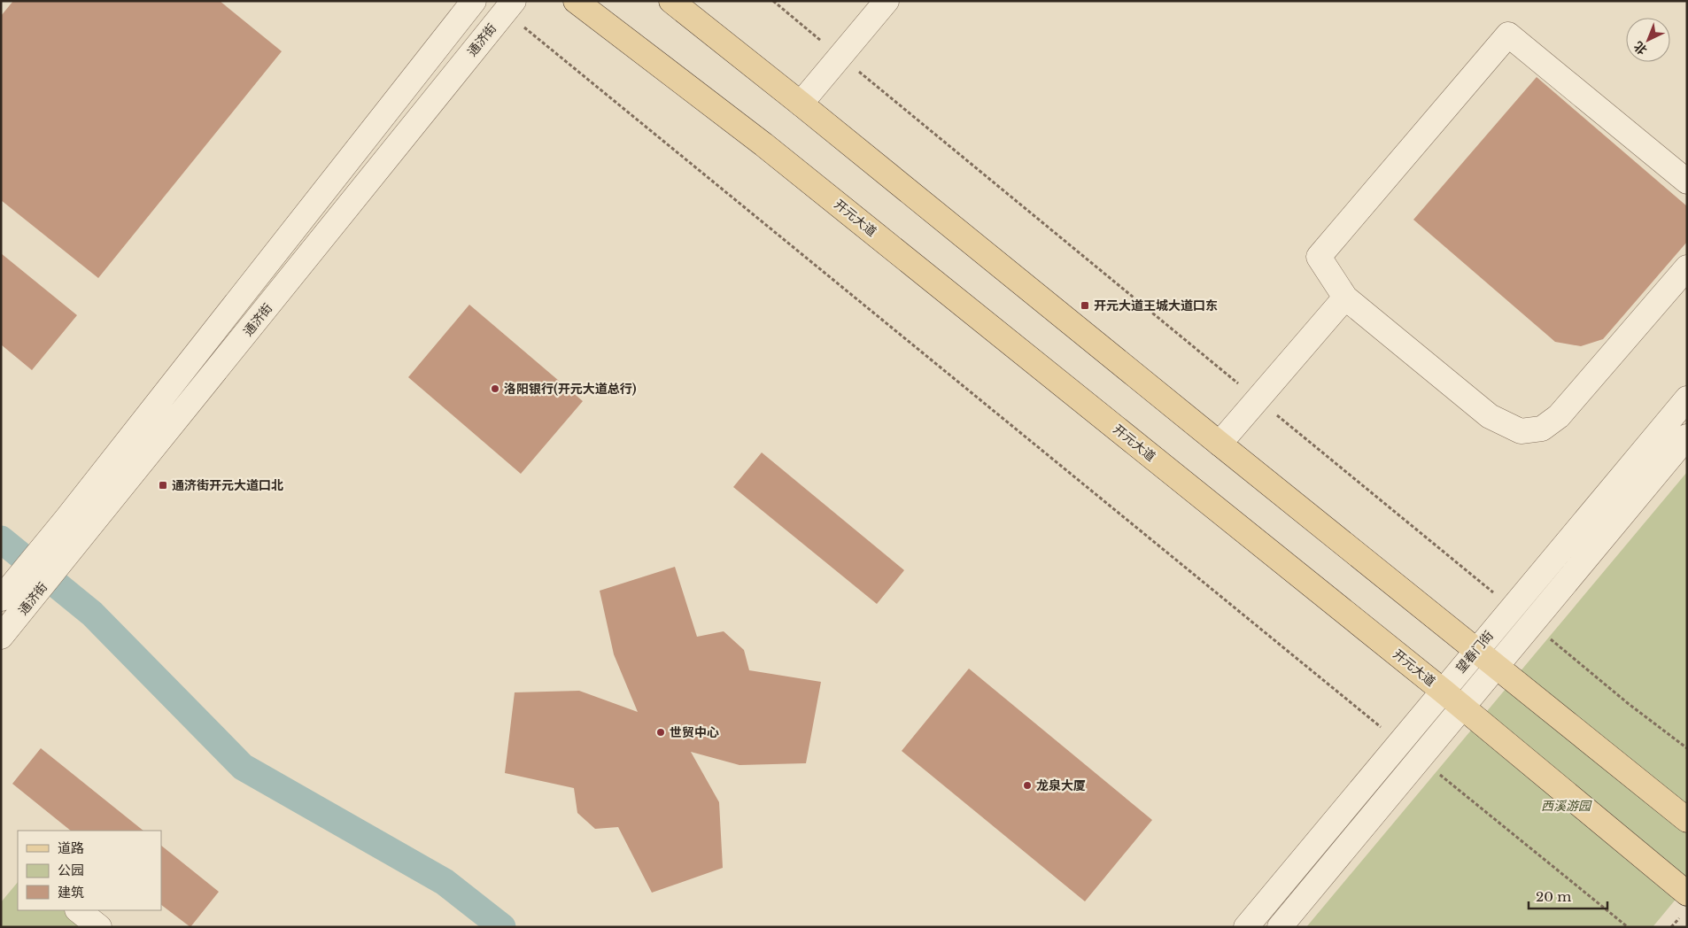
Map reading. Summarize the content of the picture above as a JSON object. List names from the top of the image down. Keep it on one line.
{"streets":{"main road":["开元大道"],"street":["通济街","望春门街"]},"crossings":[["开元大道","望春门街"]],"parks":["西溪游园"],"places":{"transit":["开元大道王城大道口东","通济街开元大道口北"],"other":["洛阳银行(开元大道总行)","世贸中心","龙泉大厦"]},"legend":["道路","公园","建筑"],"scale_bar":"20 m","north":"bottom left"}
